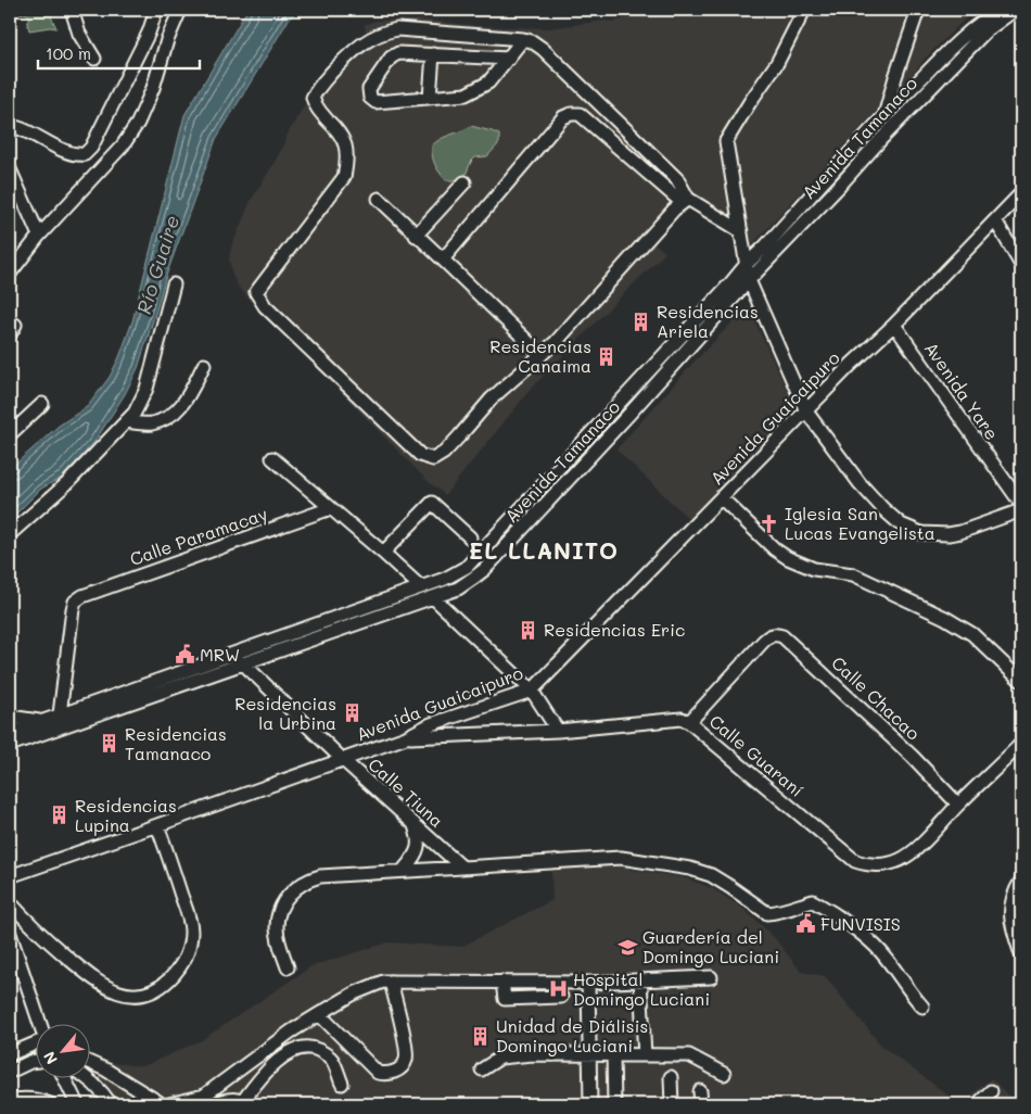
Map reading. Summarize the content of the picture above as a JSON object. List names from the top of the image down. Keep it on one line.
{"streets":{"street":["Avenida Tamanaco","Avenida Yare","Avenida Guaicaipuro","Calle Paramacay","Calle Chacao","Calle Guaraní","Calle Tiuna"]},"crossings":[["Avenida Tamanaco","Calle Paramacay"],["Avenida Tamanaco","Calle Tiuna"],["Avenida Yare","Avenida Guaicaipuro"],["Avenida Guaicaipuro","Calle Guaraní"],["Avenida Guaicaipuro","Calle Tiuna"],["Calle Chacao","Calle Guaraní"]],"districts":["EL LLANITO"],"water":["Río Guaire"],"places":{"building":["Residencias Ariela","Residencias Canaima","Residencias Eric","Residencias la Urbina","Residencias Tamanaco","Residencias Lupina","Unidad de Diálisis Domingo Luciani"],"church":["Iglesia San Lucas Evangelista"],"public building":["MRW","FUNVISIS"],"school or university":["Guardería del Domingo Luciani"],"hospital":["Hospital Domingo Luciani"]},"scale_bar":"100 m","north":"bottom left"}
